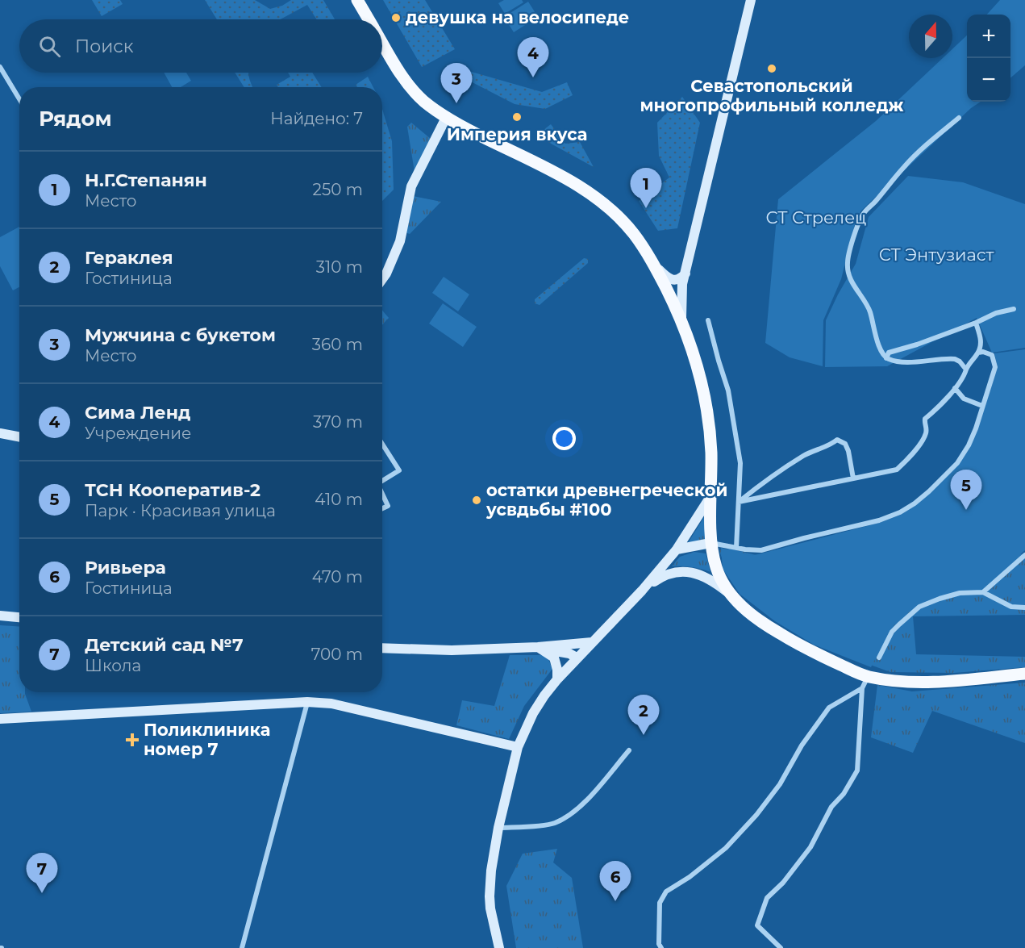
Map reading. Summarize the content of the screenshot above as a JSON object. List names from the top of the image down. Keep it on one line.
{"parks":["СТ Стрелец","СТ Энтузиаст"],"places":{"other":["девушка на велосипеде","Севастопольский многопрофильный колледж","Империя вкуса","остатки древнегреческой усвдьбы #100"],"health":["Поликлиника номер 7"]},"north":"top","page":{"map_buttons":["+","−"],"search":"Поиск","pins":["4","3","1","5","2","7","6"],"heading":["Рядом","Найдено: 7"],"list":[{"mark":"1","name":"Н.Г.Степанян","note":"Место","value":"250 m"},{"mark":"2","name":"Гераклея","note":"Гостиница","value":"310 m"},{"mark":"3","name":"Мужчина с букетом","note":"Место","value":"360 m"},{"mark":"4","name":"Сима Ленд","note":"Учреждение","value":"370 m"},{"mark":"5","name":"ТСН Кооператив-2","note":"Парк · Красивая улица","value":"410 m"},{"mark":"6","name":"Ривьера","note":"Гостиница","value":"470 m"},{"mark":"7","name":"Детский сад №7","note":"Школа","value":"700 m"}]}}
